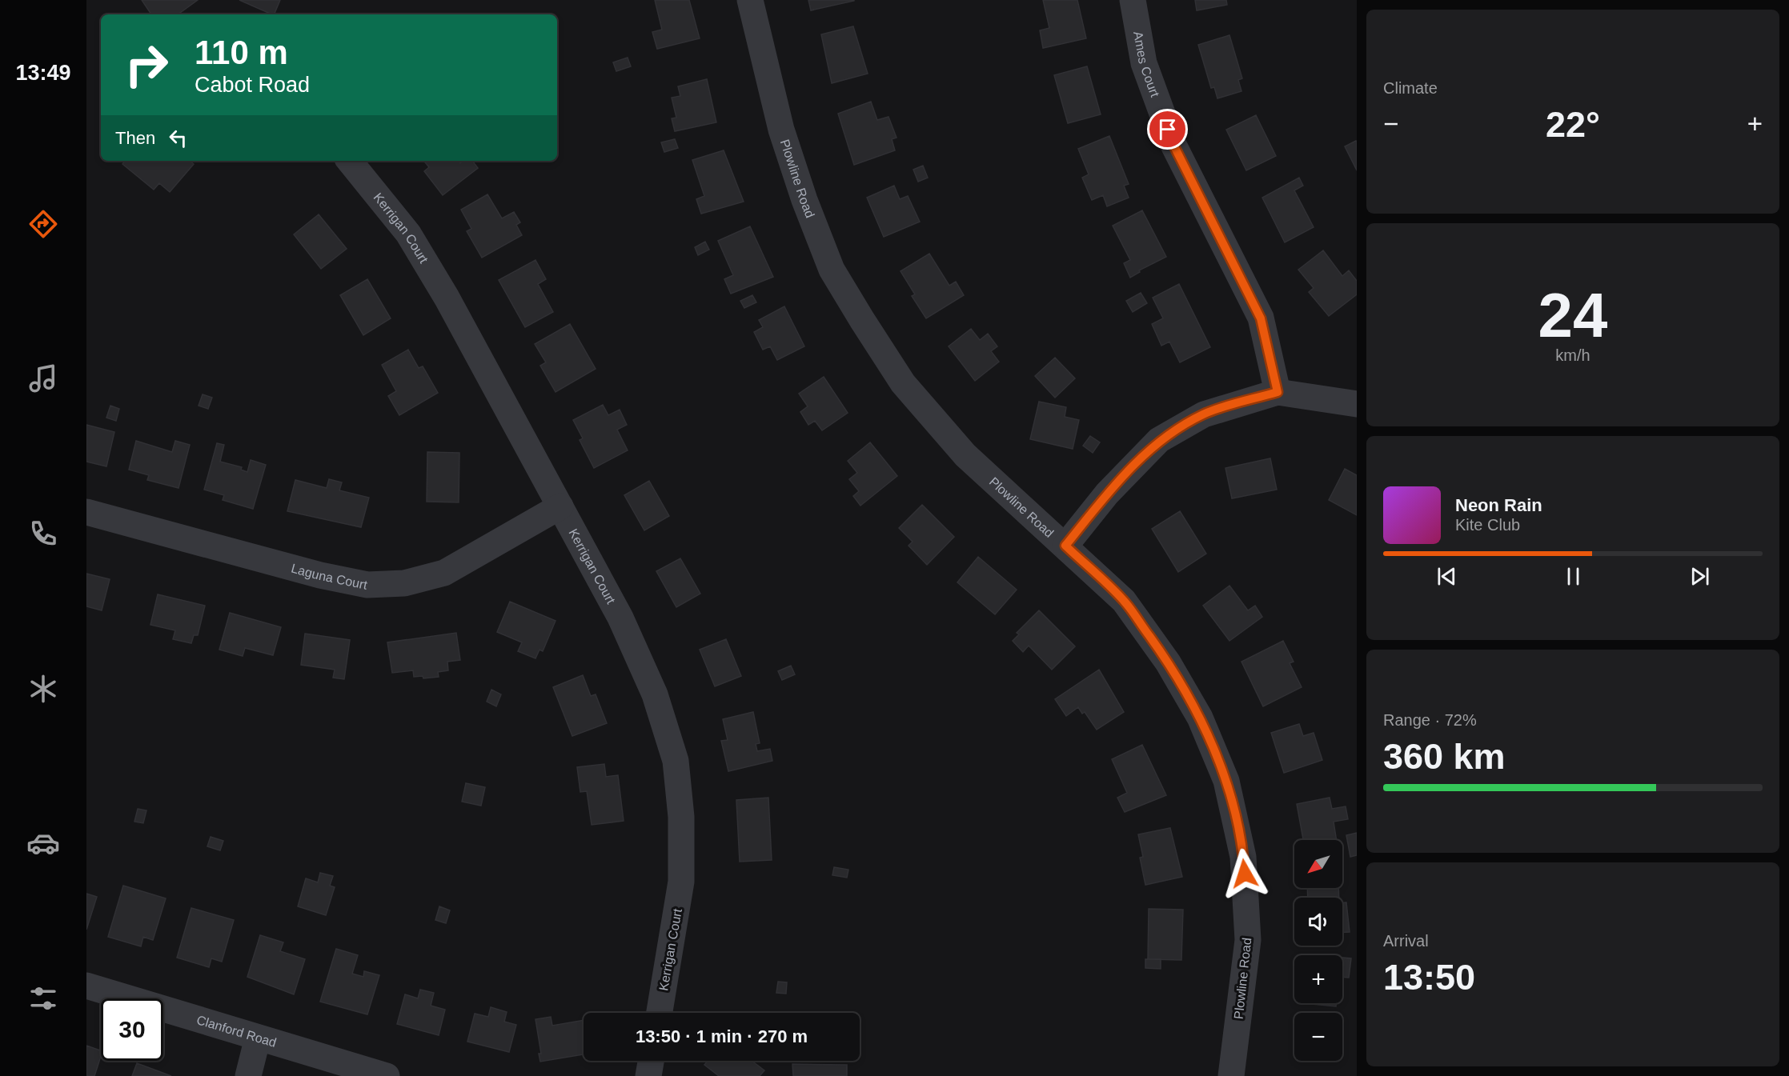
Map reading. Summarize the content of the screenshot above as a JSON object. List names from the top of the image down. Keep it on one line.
{"streets":{"street":["Ames Court","Plowline Road","Kerrigan Court","Laguna Court","Clanford Road"]},"crossings":[["Kerrigan Court","Laguna Court"]],"north":"bottom left","page":{"tabs":"13:49","tile":["Climate",["24","km/h"],["Range · 72%","360 km"],["Arrival","13:50"]],"turn":["110 m","Cabot Road"],"heat":["−","22°","+"],"then":"Then","song":["Neon Rain","Kite Club"],"map_buttons":["+","−"],"limit":"30","trip":"13:50 · 1 min · 270 m"}}
